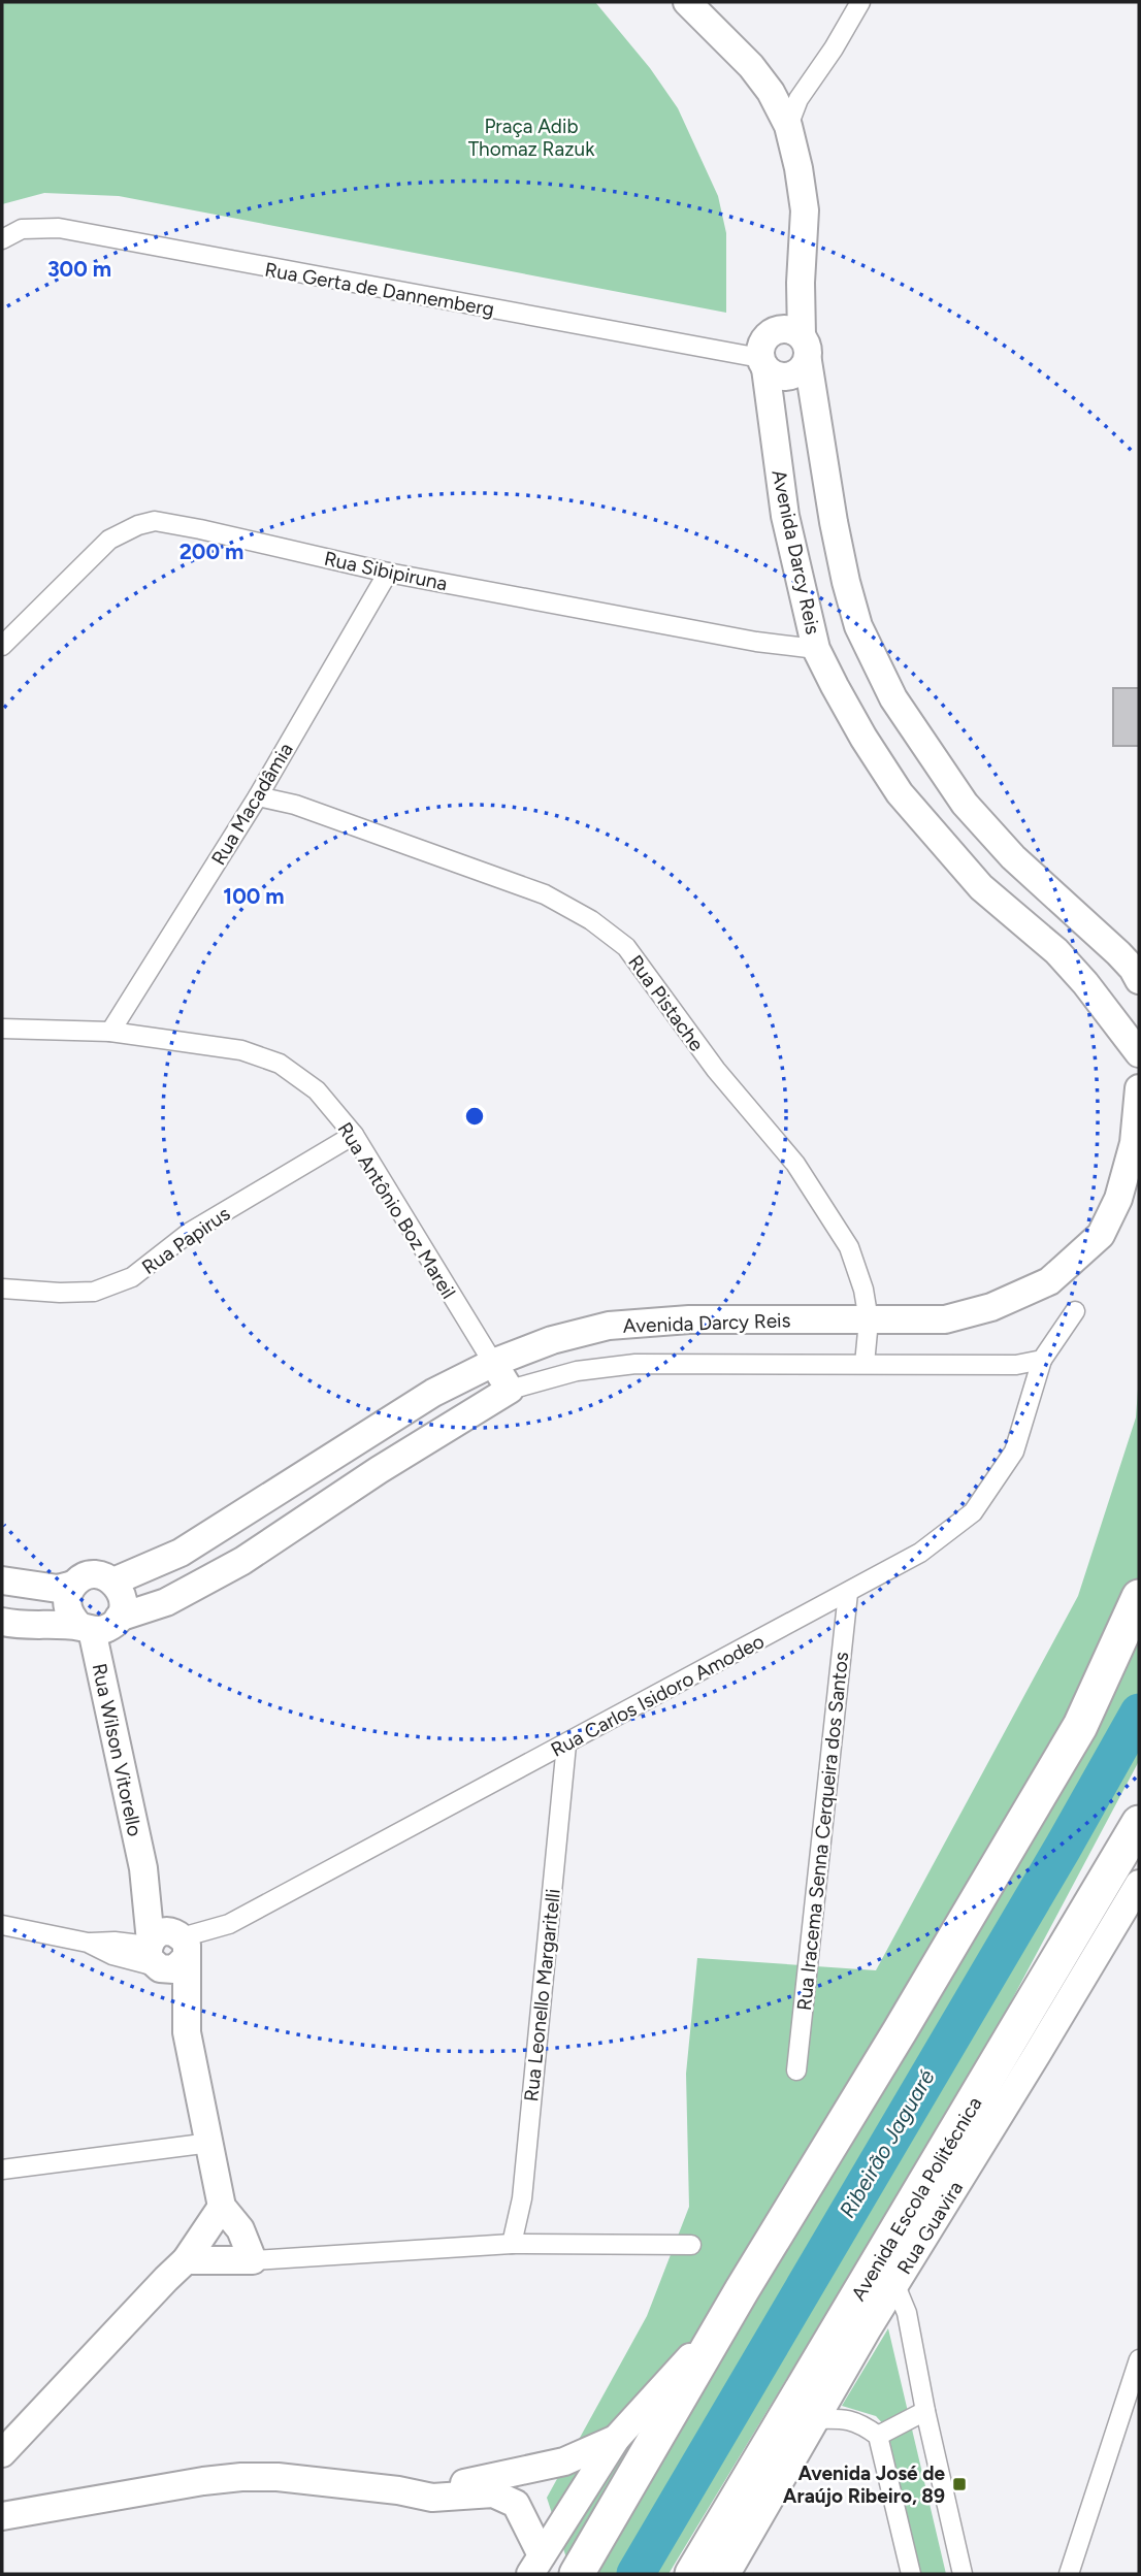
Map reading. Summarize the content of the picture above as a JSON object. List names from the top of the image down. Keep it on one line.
{"streets":{"highway":["Avenida Escola Politécnica"],"street":["Rua Gerta de Dannemberg","Avenida Darcy Reis","Rua Sibipiruna","Rua Macadâmia","Rua Pistache","Rua Antônio Boz Mareil","Rua Papirus","Rua Carlos Isidoro Amodeo","Rua Wilson Vitorello","Rua Iracema Senna Cerqueira dos Santos","Rua Leonello Margaritelli","Rua Guavira"]},"crossings":[["Rua Gerta de Dannemberg","Avenida Darcy Reis"],["Avenida Darcy Reis","Rua Sibipiruna"],["Avenida Darcy Reis","Rua Pistache"],["Avenida Darcy Reis","Rua Antônio Boz Mareil"],["Avenida Darcy Reis","Rua Carlos Isidoro Amodeo"],["Avenida Darcy Reis","Rua Wilson Vitorello"],["Rua Sibipiruna","Rua Macadâmia"],["Rua Macadâmia","Rua Pistache"],["Rua Macadâmia","Rua Antônio Boz Mareil"],["Rua Antônio Boz Mareil","Rua Papirus"],["Rua Carlos Isidoro Amodeo","Rua Wilson Vitorello"],["Rua Carlos Isidoro Amodeo","Rua Iracema Senna Cerqueira dos Santos"],["Rua Carlos Isidoro Amodeo","Rua Leonello Margaritelli"],["Avenida Escola Politécnica","Rua Guavira"]],"water":["Ribeirão Jaguaré"],"parks":["Praça Adib Thomaz Razuk"],"places":{"transit":["Avenida José de Araújo Ribeiro, 89"]},"rings":["300 m","200 m","100 m"]}
